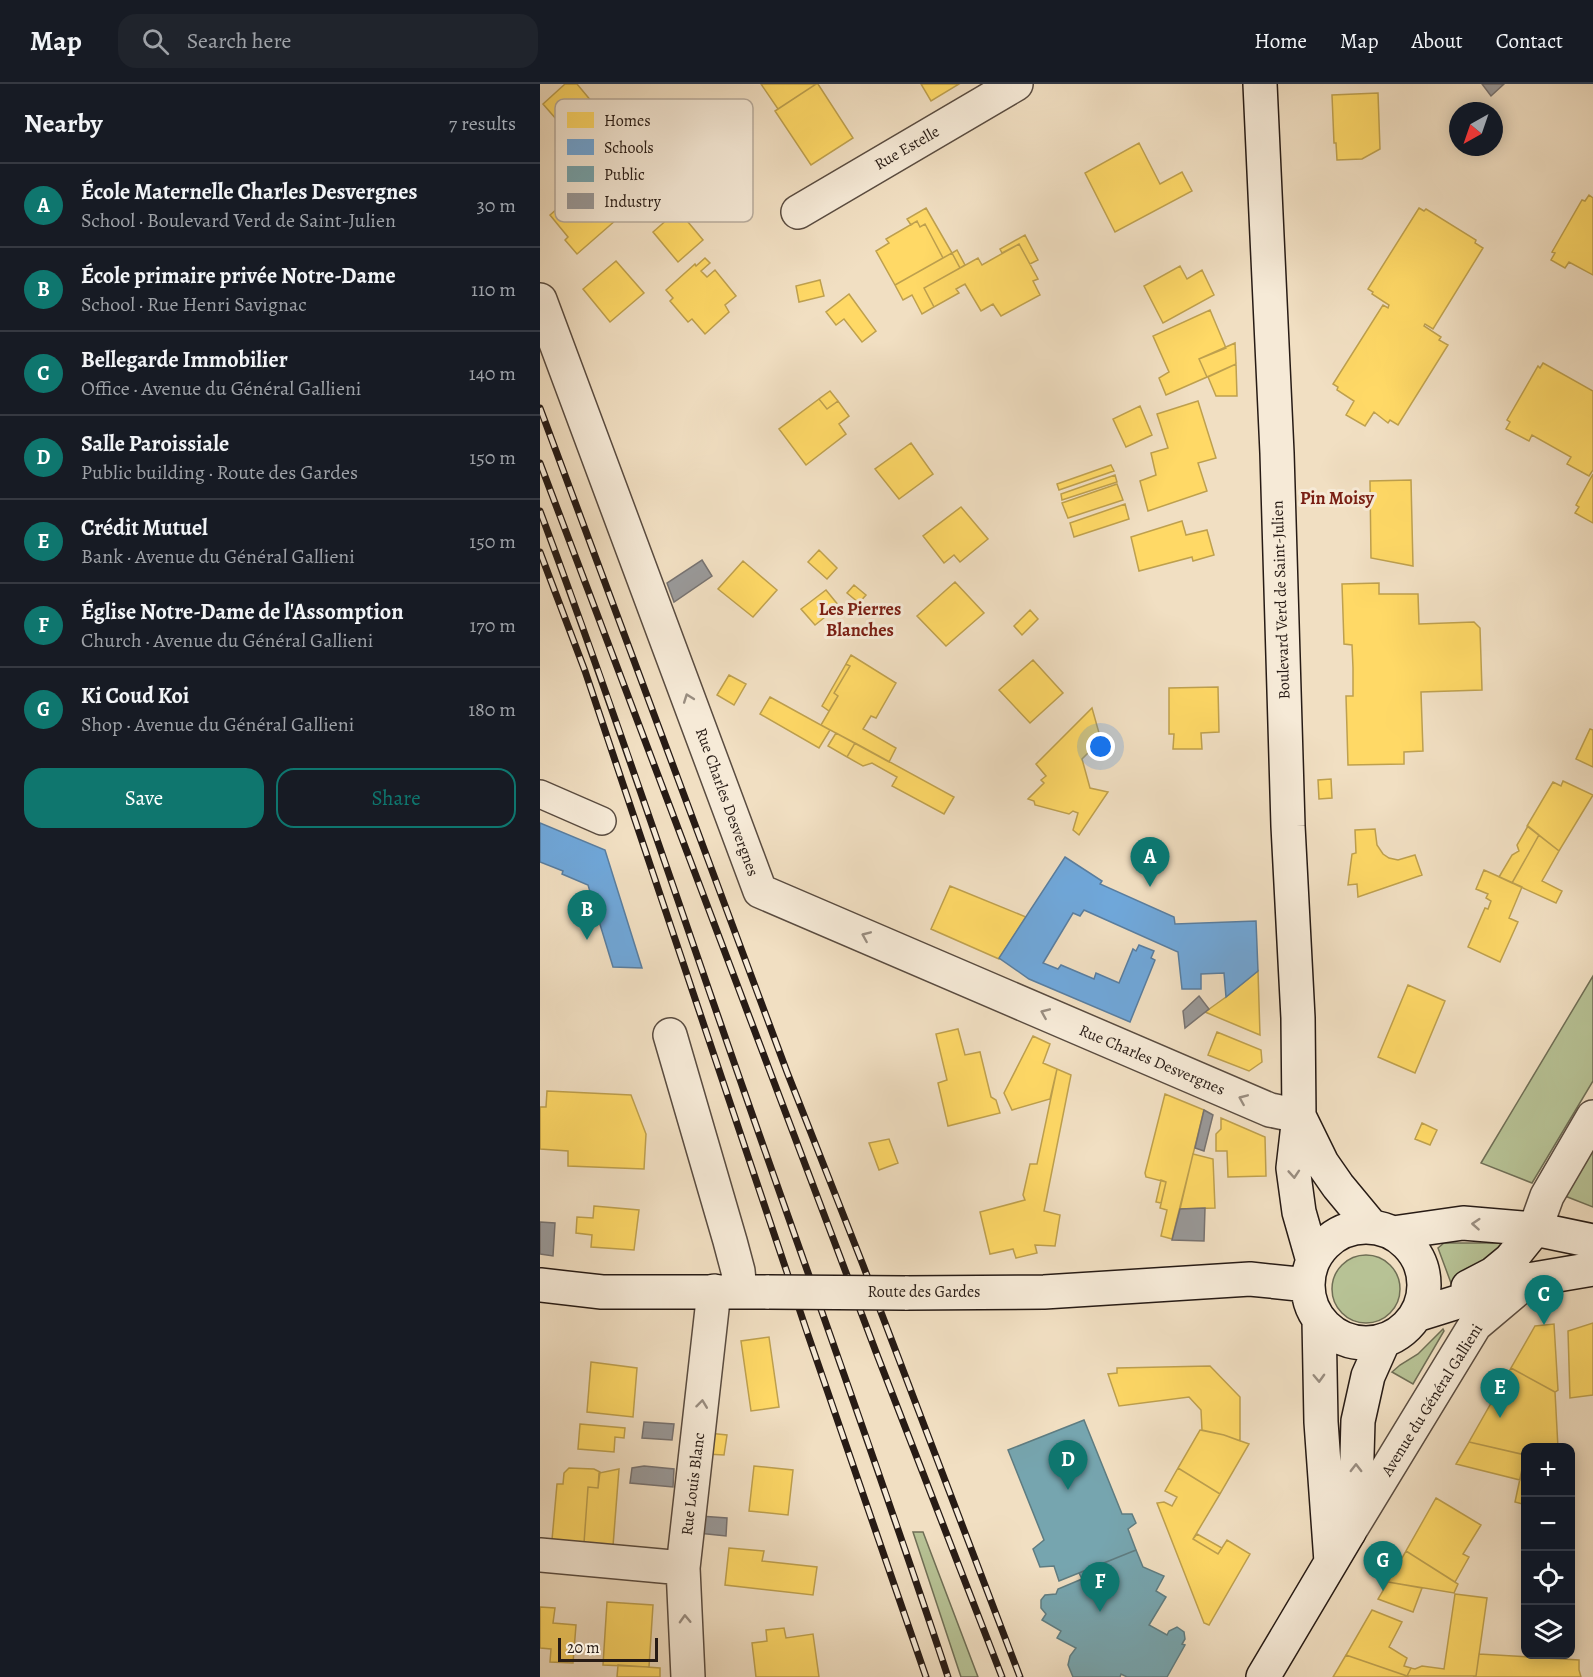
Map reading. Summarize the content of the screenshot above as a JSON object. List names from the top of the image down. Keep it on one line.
{"streets":{"main road":["Rue Estelle","Boulevard Verd de Saint-Julien","Rue Charles Desvergnes","Route des Gardes","Avenue du Général Gallieni","Rue Louis Blanc"]},"crossings":[["Boulevard Verd de Saint-Julien","Rue Charles Desvergnes"],["Boulevard Verd de Saint-Julien","Route des Gardes"],["Boulevard Verd de Saint-Julien","Avenue du Général Gallieni"],["Route des Gardes","Avenue du Général Gallieni"],["Route des Gardes","Rue Louis Blanc"]],"one_way":["Rue Charles Desvergnes","Rue Louis Blanc"],"districts":["Pin Moisy","Les Pierres Blanches"],"legend":["Homes","Schools","Public","Industry"],"scale_bar":"20 m","north":"bottom left","page":{"header":"Map","search":"Search here","nav":["Home","Map","About","Contact"],"heading":["Nearby","7 results"],"list":[{"mark":"A","name":"École Maternelle Charles Desvergnes","note":"School · Boulevard Verd de Saint-Julien","value":"30 m"},{"mark":"B","name":"École primaire privée Notre-Dame","note":"School · Rue Henri Savignac","value":"110 m"},{"mark":"C","name":"Bellegarde Immobilier","note":"Office · Avenue du Général Gallieni","value":"140 m"},{"mark":"D","name":"Salle Paroissiale","note":"Public building · Route des Gardes","value":"150 m"},{"mark":"E","name":"Crédit Mutuel","note":"Bank · Avenue du Général Gallieni","value":"150 m"},{"mark":"F","name":"Église Notre-Dame de l'Assomption","note":"Church · Avenue du Général Gallieni","value":"170 m"},{"mark":"G","name":"Ki Coud Koi","note":"Shop · Avenue du Général Gallieni","value":"180 m"}],"buttons":["Save","Share"],"pins":["A","B","C","E","D","G","F"],"map_buttons":["+","−"],"scale":"20 m"}}
